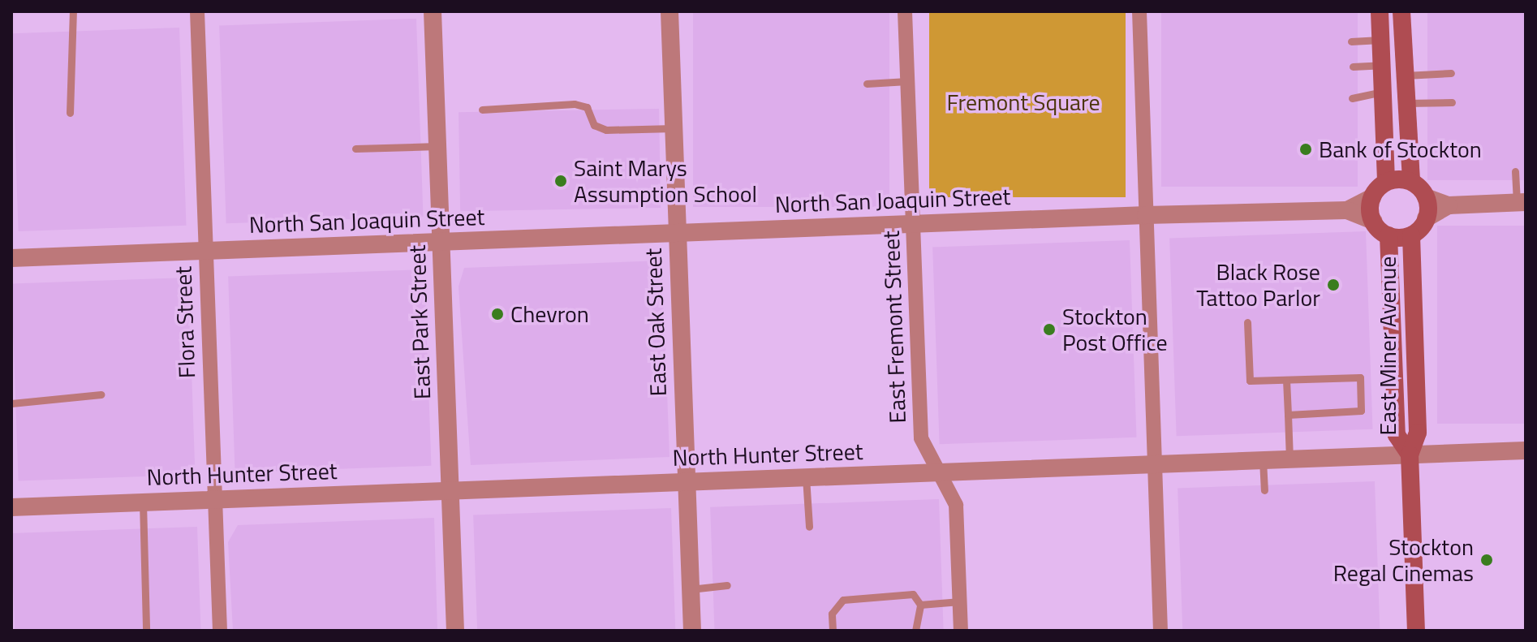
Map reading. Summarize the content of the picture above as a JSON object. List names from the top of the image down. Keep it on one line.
{"streets":{"main road":["East Miner Avenue"],"street":["North San Joaquin Street","Flora Street","East Park Street","East Oak Street","East Fremont Street","North Hunter Street"]},"crossings":[["North San Joaquin Street","Flora Street"],["North San Joaquin Street","East Park Street"],["North San Joaquin Street","East Oak Street"],["North San Joaquin Street","East Fremont Street"],["North San Joaquin Street","East Miner Avenue"],["Flora Street","North Hunter Street"],["East Park Street","North Hunter Street"],["East Oak Street","North Hunter Street"],["East Fremont Street","North Hunter Street"],["East Miner Avenue","North Hunter Street"]],"parks":["Fremont Square"],"places":["Bank of Stockton","Saint Marys Assumption School","Black Rose Tattoo Parlor","Chevron","Stockton Post Office","Stockton Regal Cinemas"]}
